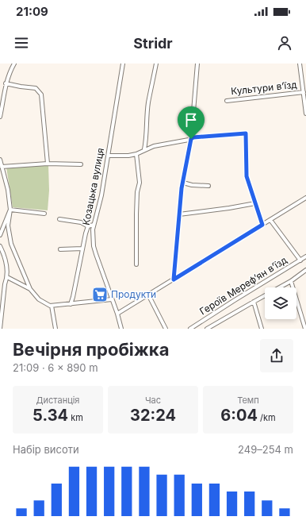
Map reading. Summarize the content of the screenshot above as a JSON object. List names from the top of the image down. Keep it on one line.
{"streets":{"street":["Культури в’їзд","Козацька вулиця","Героїв Мерефʼян вʼїзд"]},"places":{"supermarket":["Продукти"]},"page":{"status":"21:09","header":"Stridr","heading":["Вечірня пробіжка","21:09 · 6 × 890 m"],"stats":[["Дистанція","5.34 km"],["Час","32:24"],["Темп","6:04 /km"]],"chart":["Набір висоти","249–254 m"]}}
